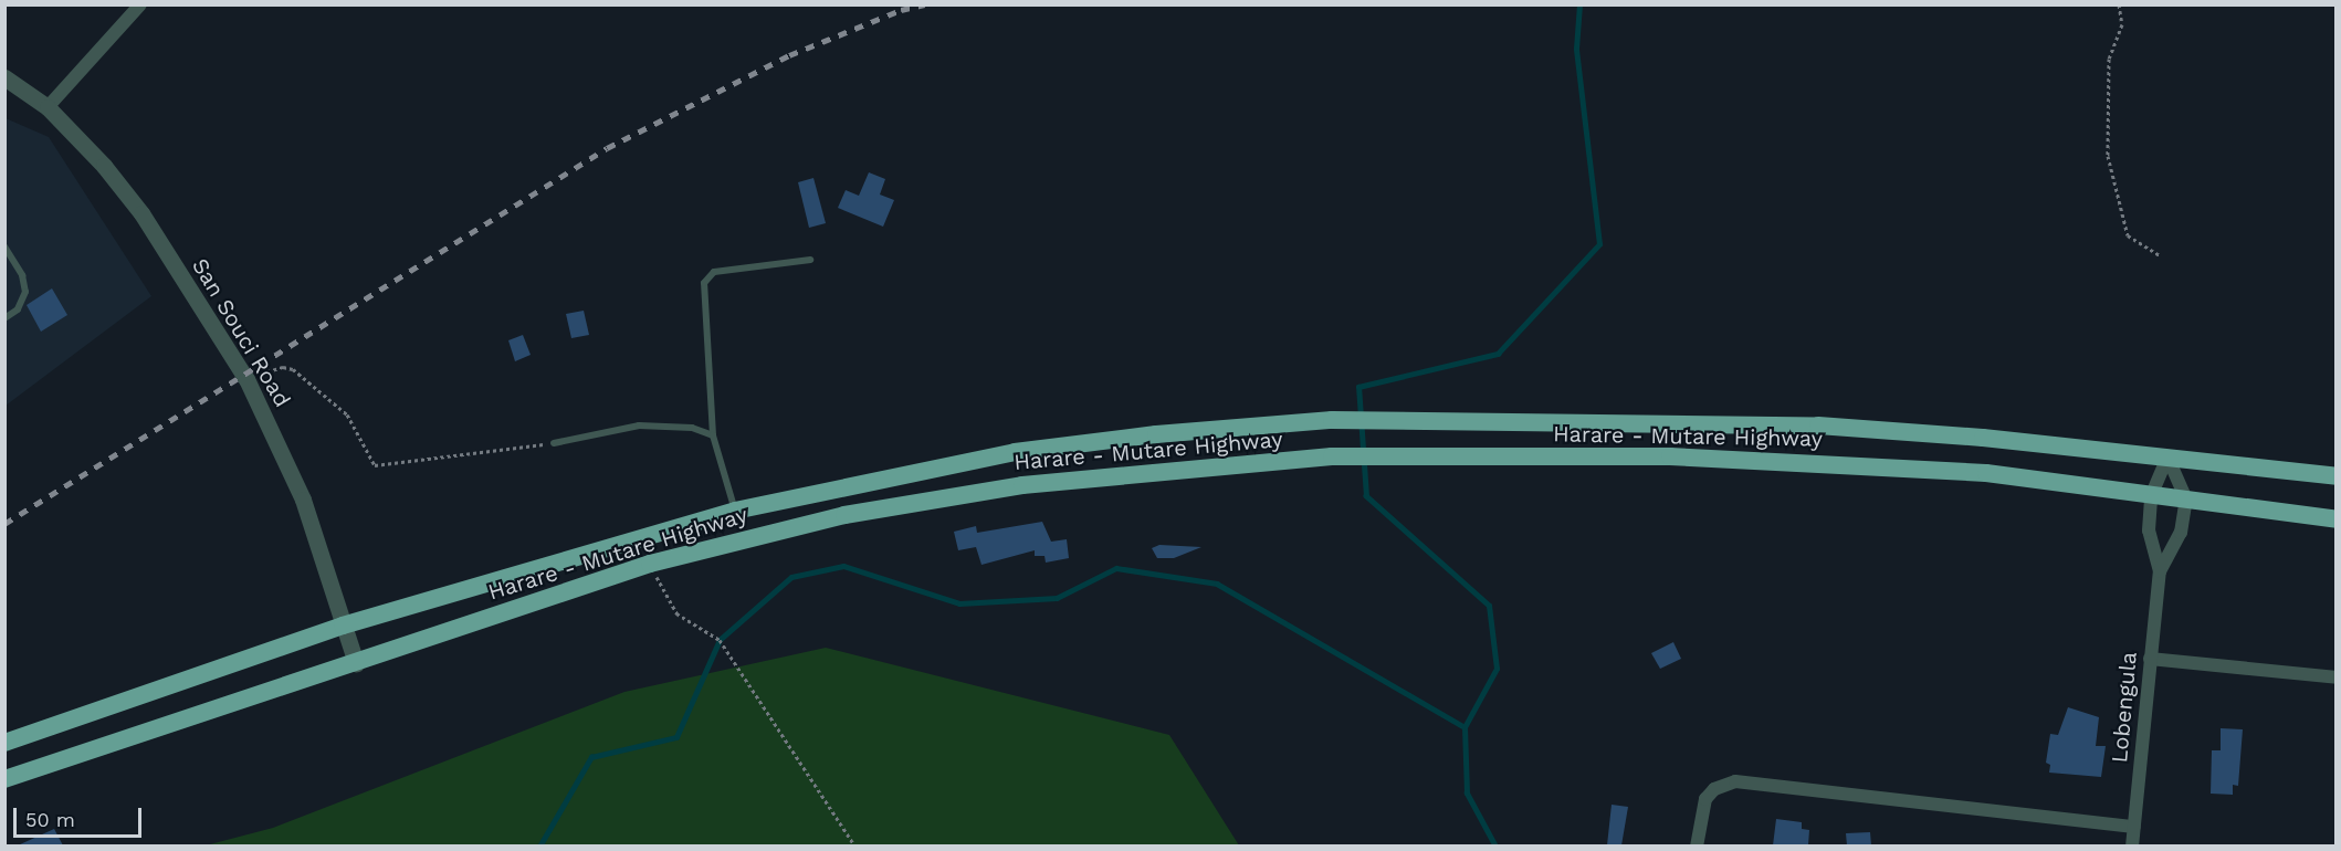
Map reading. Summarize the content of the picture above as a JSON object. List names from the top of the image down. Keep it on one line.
{"streets":{"highway":["Harare - Mutare Highway"],"street":["San Souci Road","Lobengula"]},"crossings":[["San Souci Road","Harare - Mutare Highway"],["Harare - Mutare Highway","Lobengula"]],"scale_bar":"50 m"}
